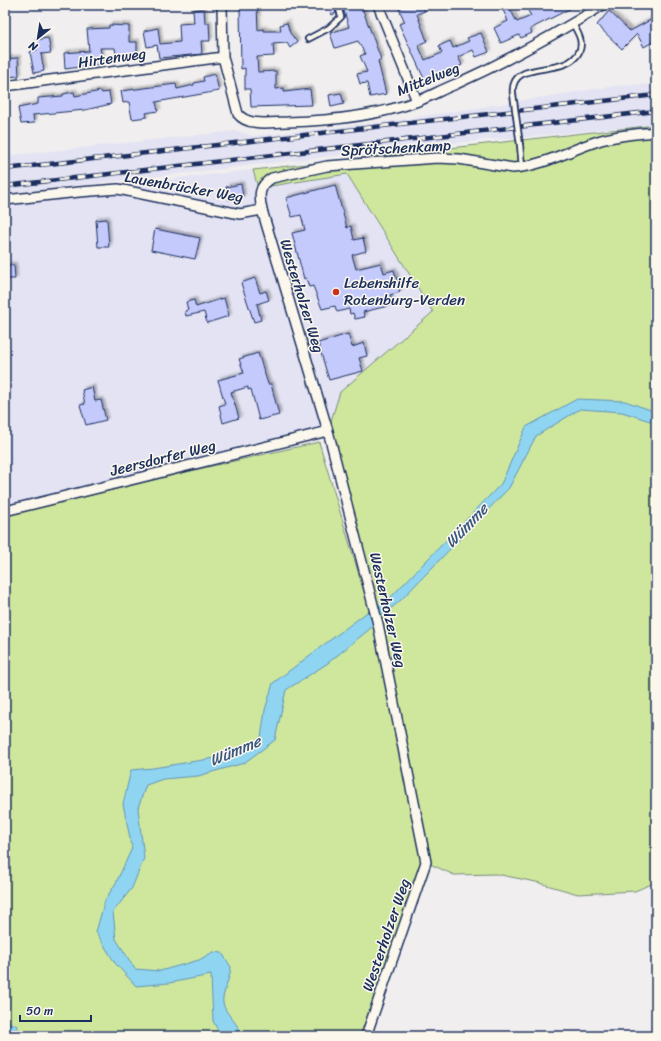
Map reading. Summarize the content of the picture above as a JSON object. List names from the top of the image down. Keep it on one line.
{"streets":{"street":["Hirtenweg","Mittelweg","Sprötschenkamp","Lauenbrücker Weg","Westerholzer Weg","Jeersdorfer Weg"]},"crossings":[["Hirtenweg","Mittelweg"],["Sprötschenkamp","Westerholzer Weg"],["Lauenbrücker Weg","Westerholzer Weg"],["Westerholzer Weg","Jeersdorfer Weg"]],"water":["Wümme"],"places":["Lebenshilfe Rotenburg-Verden"],"scale_bar":"50 m","north":"bottom left"}
